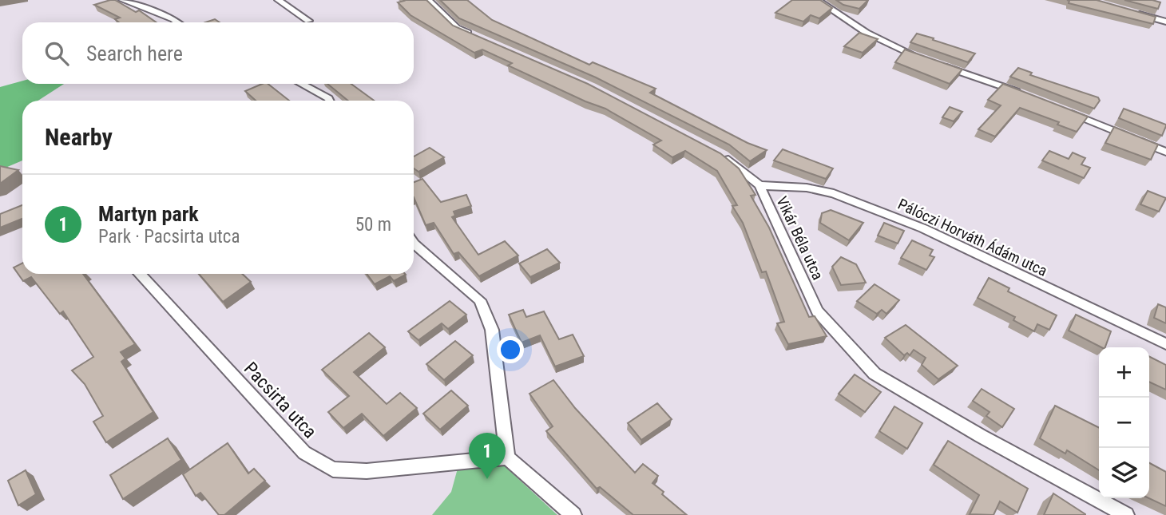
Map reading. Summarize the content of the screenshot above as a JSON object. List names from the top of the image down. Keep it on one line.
{"streets":{"street":["Pálóczi Horváth Ádám utca","Vikár Béla utca","Pacsirta utca"]},"crossings":[["Pálóczi Horváth Ádám utca","Vikár Béla utca"]],"page":{"search":"Search here","heading":"Nearby","list":[{"mark":"1","name":"Martyn park","note":"Park · Pacsirta utca","value":"50 m"}],"map_buttons":["+","−"],"pins":"1"}}
